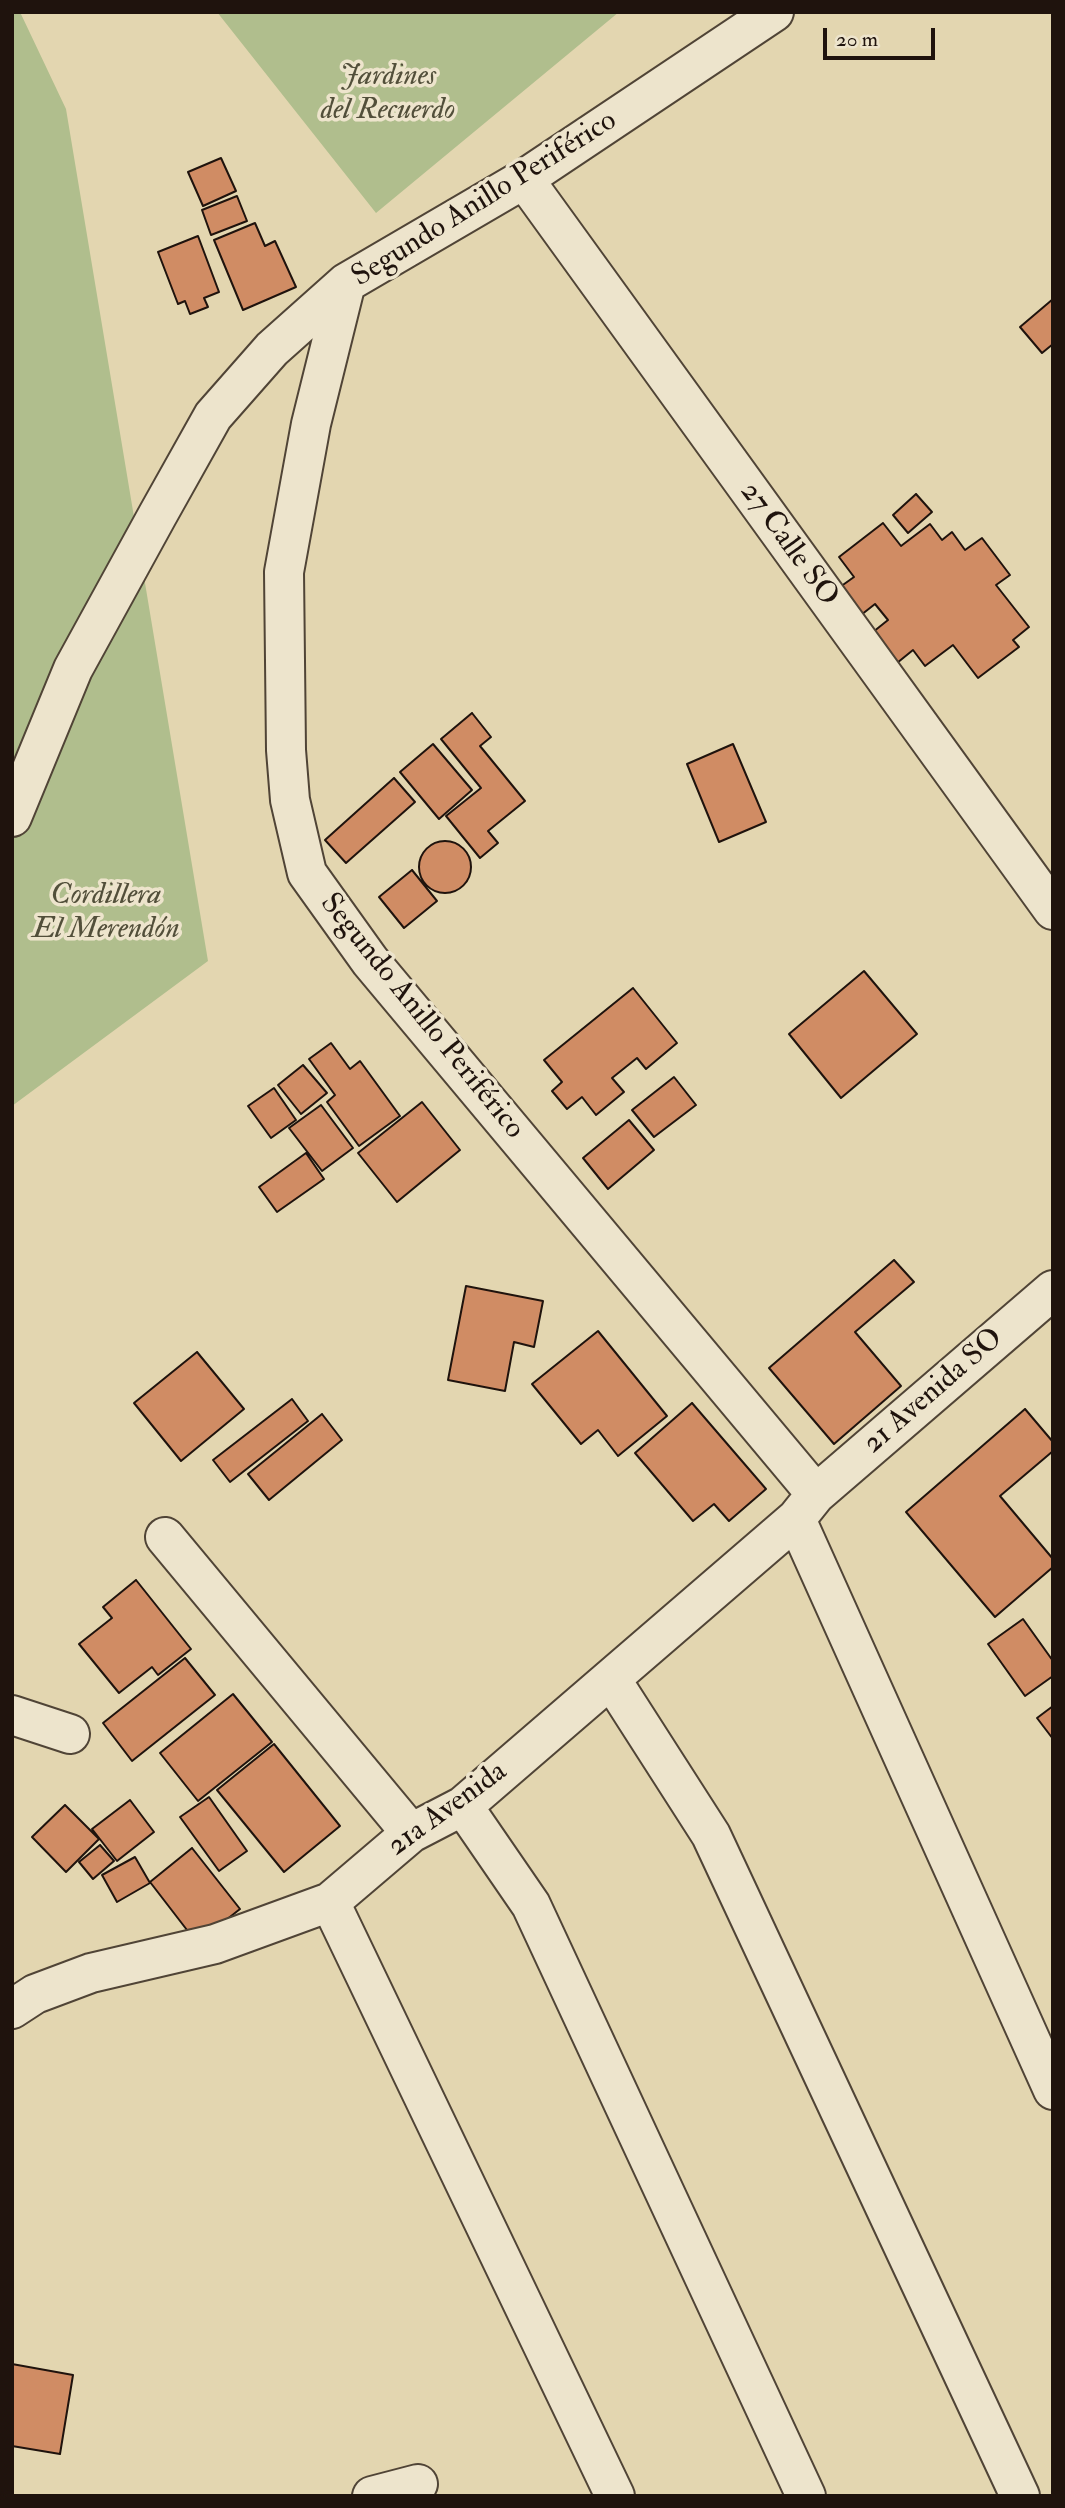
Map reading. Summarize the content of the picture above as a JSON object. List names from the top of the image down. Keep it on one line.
{"streets":{"street":["Segundo Anillo Periférico","27 Calle SO","21 Avenida SO","21a Avenida"]},"crossings":[["Segundo Anillo Periférico","27 Calle SO"],["Segundo Anillo Periférico","21 Avenida SO"],["Segundo Anillo Periférico","21a Avenida"],["21 Avenida SO","21a Avenida"]],"parks":["Jardines del Recuerdo","Cordillera El Merendón"],"scale_bar":"20 m"}
